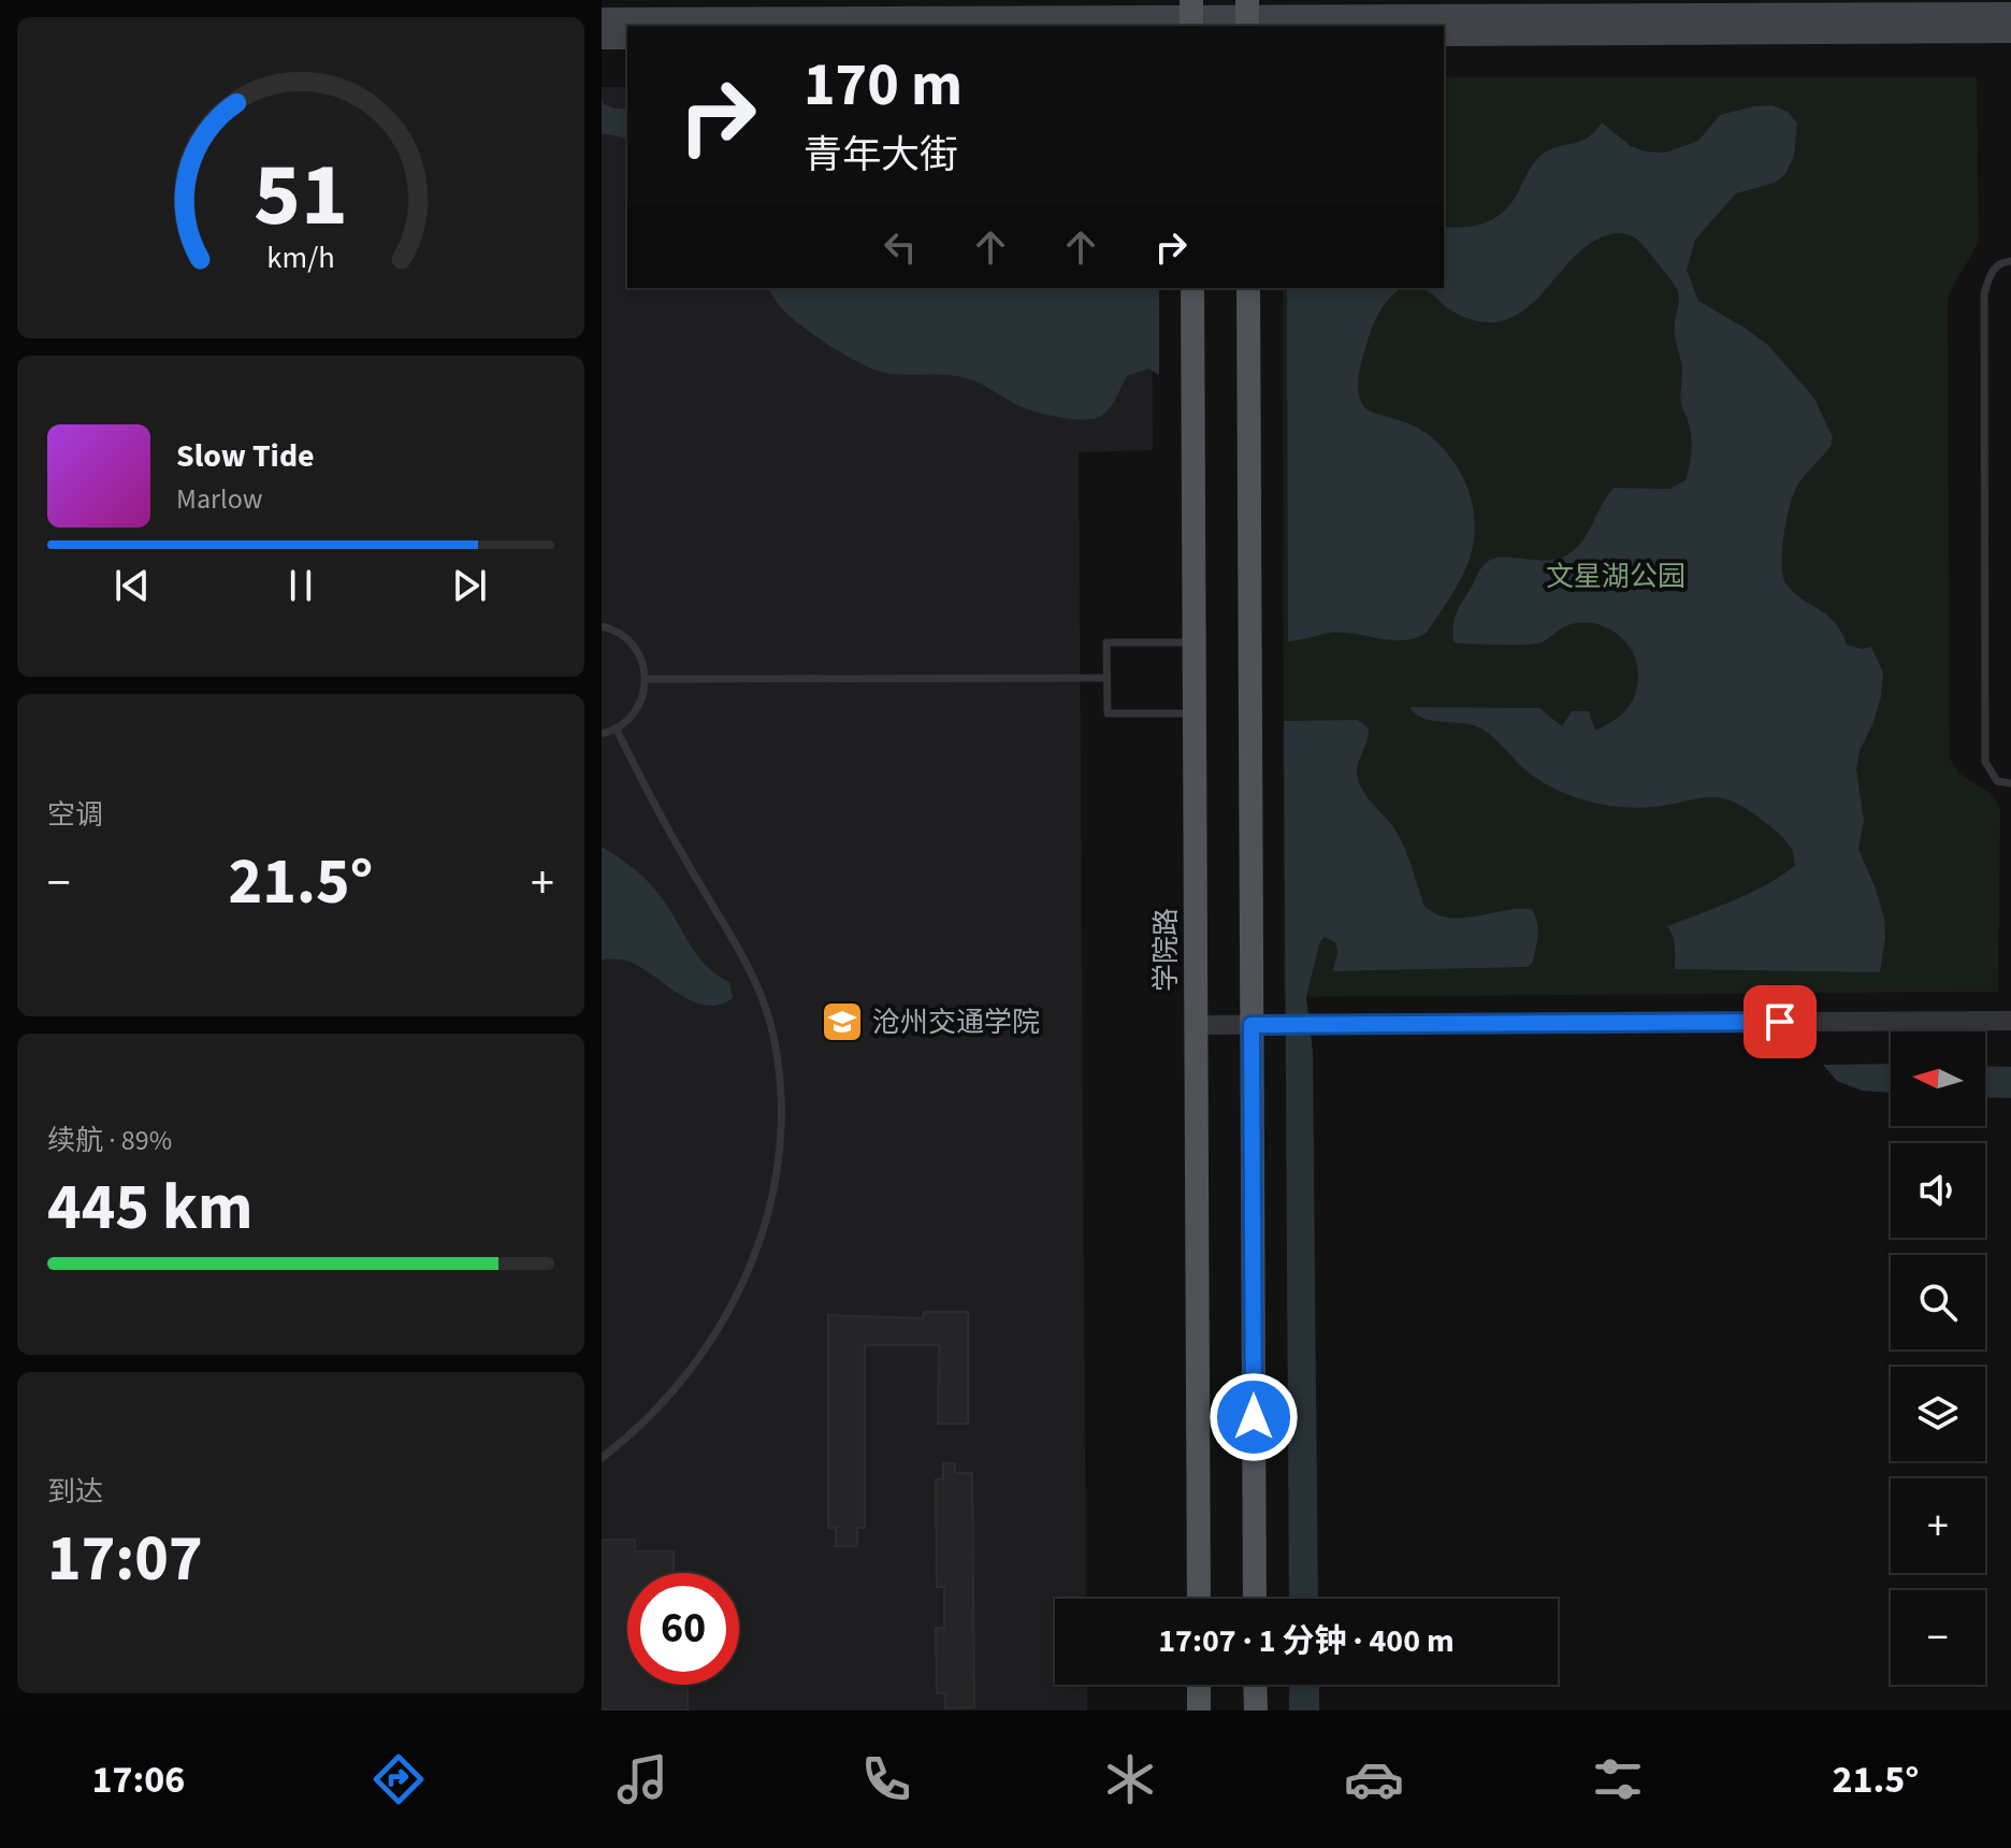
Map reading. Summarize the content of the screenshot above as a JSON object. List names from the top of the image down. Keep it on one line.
{"streets":{"main road":["学院路"]},"parks":["文星湖公园"],"places":{"school or university":["沧州交通学院"]},"north":"left","page":{"turn":["170 m","青年大街"],"song":["Slow Tide","Marlow"],"tile":["空调",["续航 · 89%","445 km"],["到达","17:07"]],"heat":["−","21.5°","+"],"map_buttons":["+","−"],"limit":"60","trip":"17:07 · 1 分钟 · 400 m","tabs":["17:06","21.5°"],"gauge":["51","km/h"]}}
